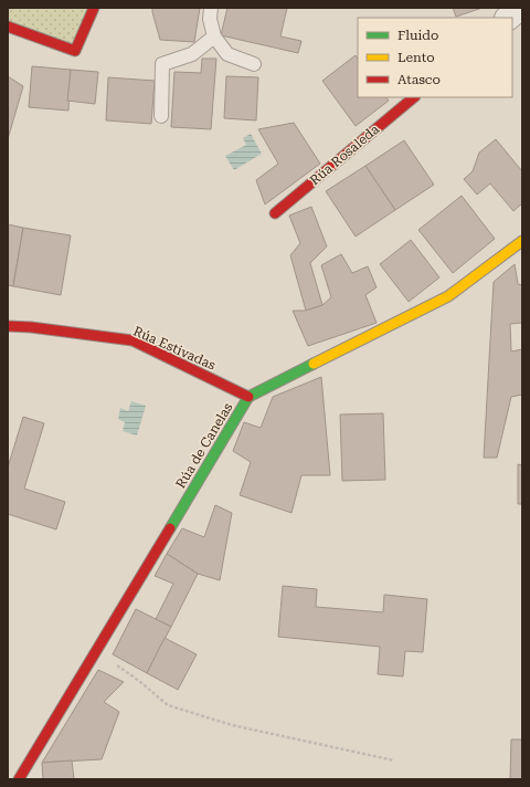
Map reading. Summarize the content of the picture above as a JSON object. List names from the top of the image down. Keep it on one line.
{"streets":{"street":["Rúa Rosaleda","Rúa Estivadas","Rúa de Canelas"]},"crossings":[["Rúa Estivadas","Rúa de Canelas"]],"legend":["Fluido","Lento","Atasco"]}
